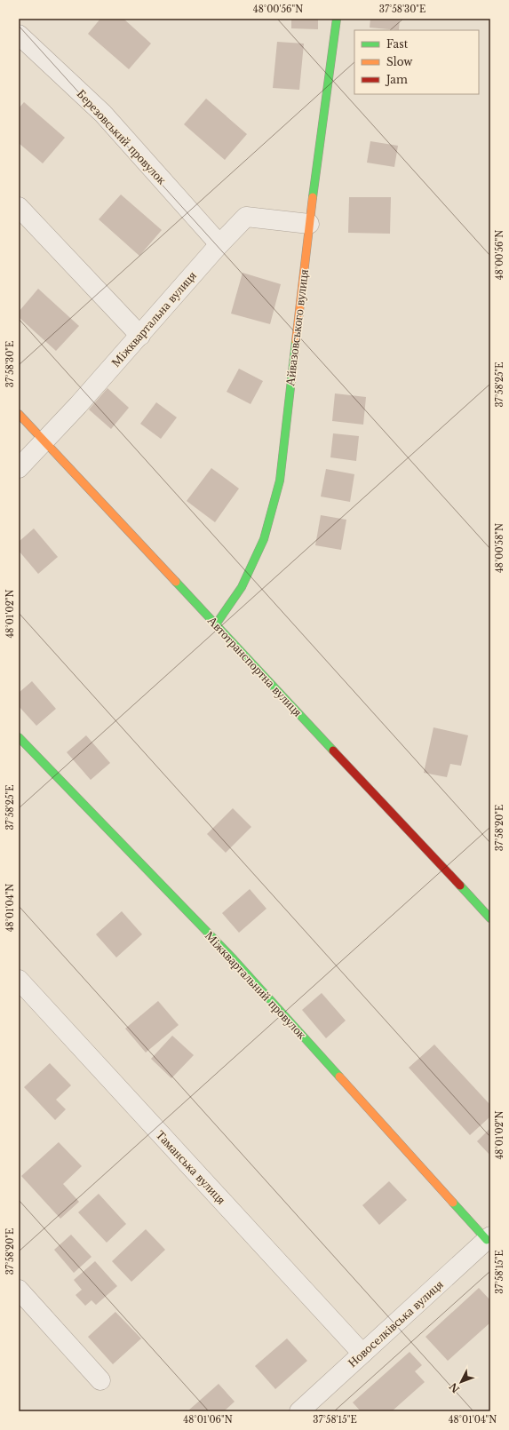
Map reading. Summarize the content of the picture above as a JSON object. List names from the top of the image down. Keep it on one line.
{"streets":{"street":["Березовський провулок","Міжквартальна вулиця","Айвазовського вулиця","Автотранспортна вулиця","Міжквартальний провулок","Таманська вулиця","Новоселківська вулиця"]},"crossings":[["Березовський провулок","Міжквартальна вулиця"],["Міжквартальна вулиця","Айвазовського вулиця"],["Міжквартальна вулиця","Автотранспортна вулиця"],["Айвазовського вулиця","Автотранспортна вулиця"],["Міжквартальний провулок","Новоселківська вулиця"],["Таманська вулиця","Новоселківська вулиця"]],"legend":["Fast","Slow","Jam"],"north":"bottom left","coordinates":["48°00'56\"N","37°58'30\"E","37°58'25\"E","48°00'58\"N","48°01'02\"N","37°58'20\"E","48°01'04\"N","37°58'15\"E","48°01'06\"N"]}
